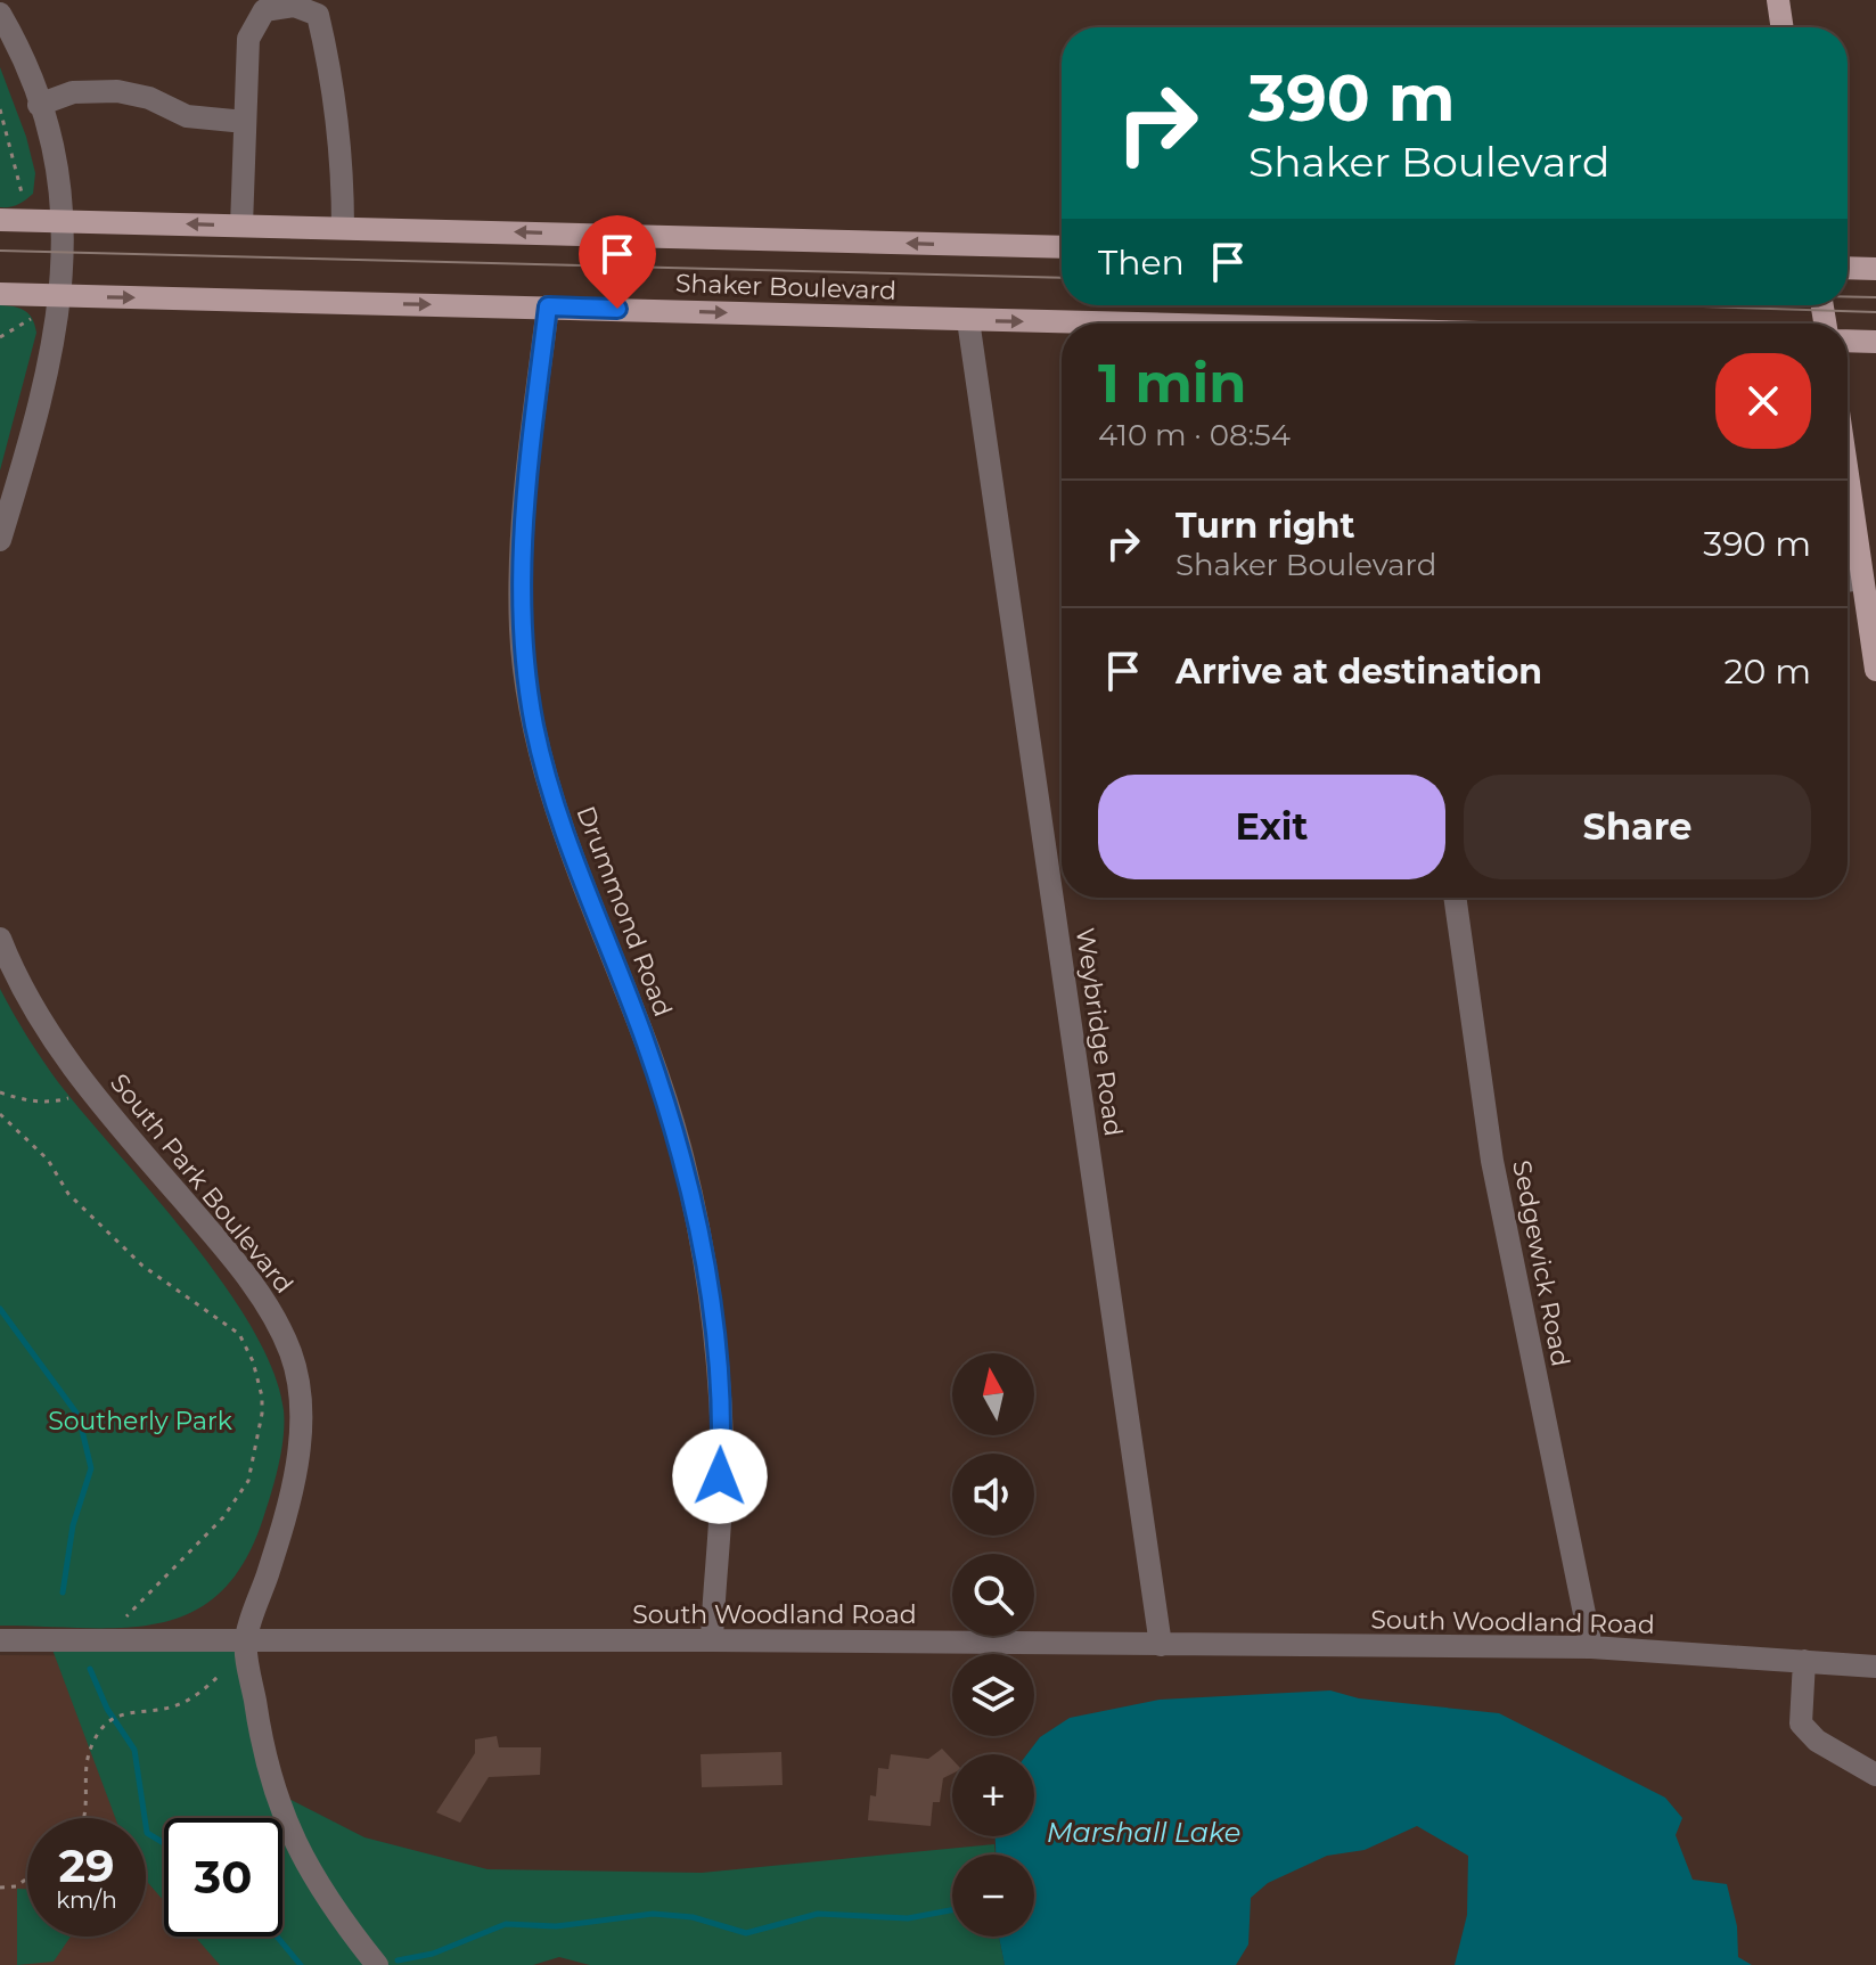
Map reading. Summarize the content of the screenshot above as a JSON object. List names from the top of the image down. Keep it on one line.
{"streets":{"main road":["Shaker Boulevard"],"street":["Drummond Road","Weybridge Road","South Park Boulevard","Sedgewick Road","South Woodland Road"]},"crossings":[["Shaker Boulevard","Drummond Road"],["Shaker Boulevard","Weybridge Road"],["Drummond Road","South Woodland Road"],["Weybridge Road","South Woodland Road"],["South Park Boulevard","South Woodland Road"],["Sedgewick Road","South Woodland Road"]],"water":["Marshall Lake"],"parks":["Southerly Park"],"north":"top","page":{"turn":["390 m","Shaker Boulevard"],"then":"Then","heading":["1 min","410 m · 08:54"],"list":[{"name":"Turn right","note":"Shaker Boulevard","value":"390 m"},{"name":"Arrive at destination","value":"20 m"}],"buttons":["Exit","Share"],"map_buttons":["+","−"],"speed":"29 km/h","limit":"30"}}
